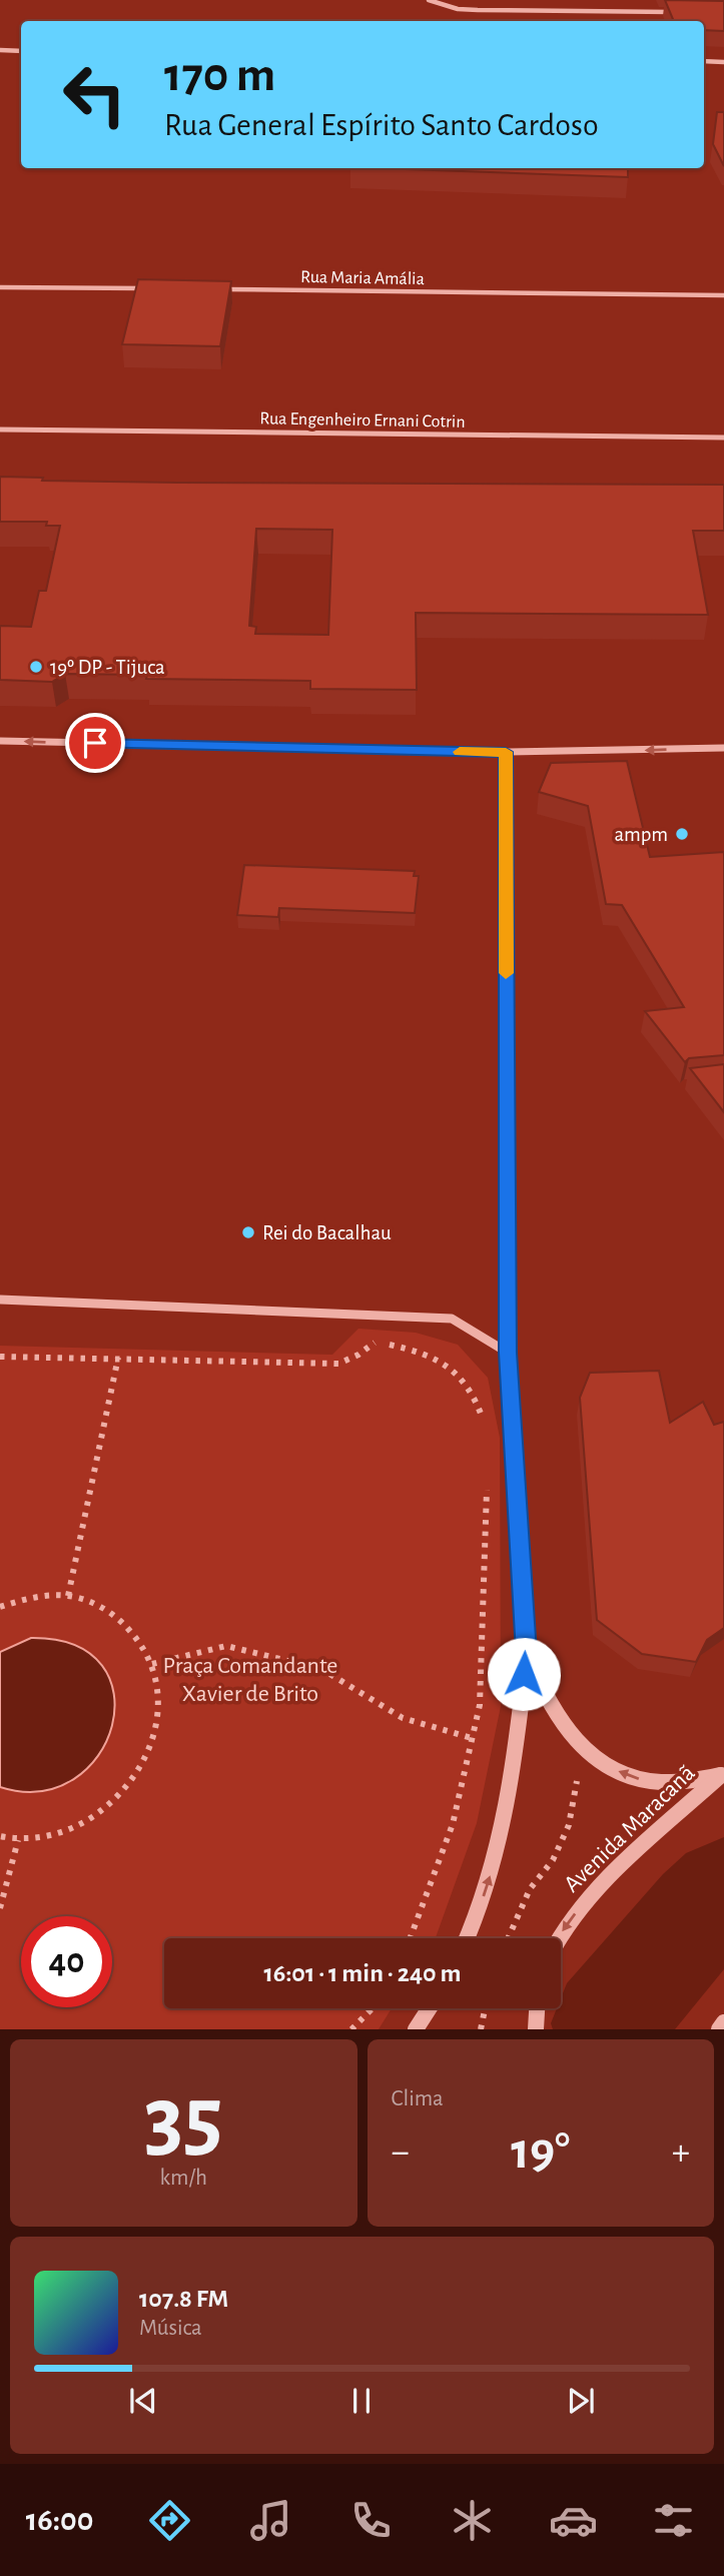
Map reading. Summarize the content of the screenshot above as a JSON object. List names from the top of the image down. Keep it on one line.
{"streets":{"street":["Rua Maria Amália","Rua Engenheiro Ernani Cotrin","Avenida Maracanã"]},"one_way":["Avenida Maracanã"],"parks":["Praça Comandante Xavier de Brito"],"places":["19º DP - Tijuca","ampm","Rei do Bacalhau"],"page":{"turn":["170 m","Rua General Espírito Santo Cardoso"],"limit":"40","trip":"16:01 · 1 min · 240 m","tile":[["35","km/h"],"Clima"],"heat":["−","19°","+"],"song":["107.8 FM","Música"],"tabs":"16:00"}}
